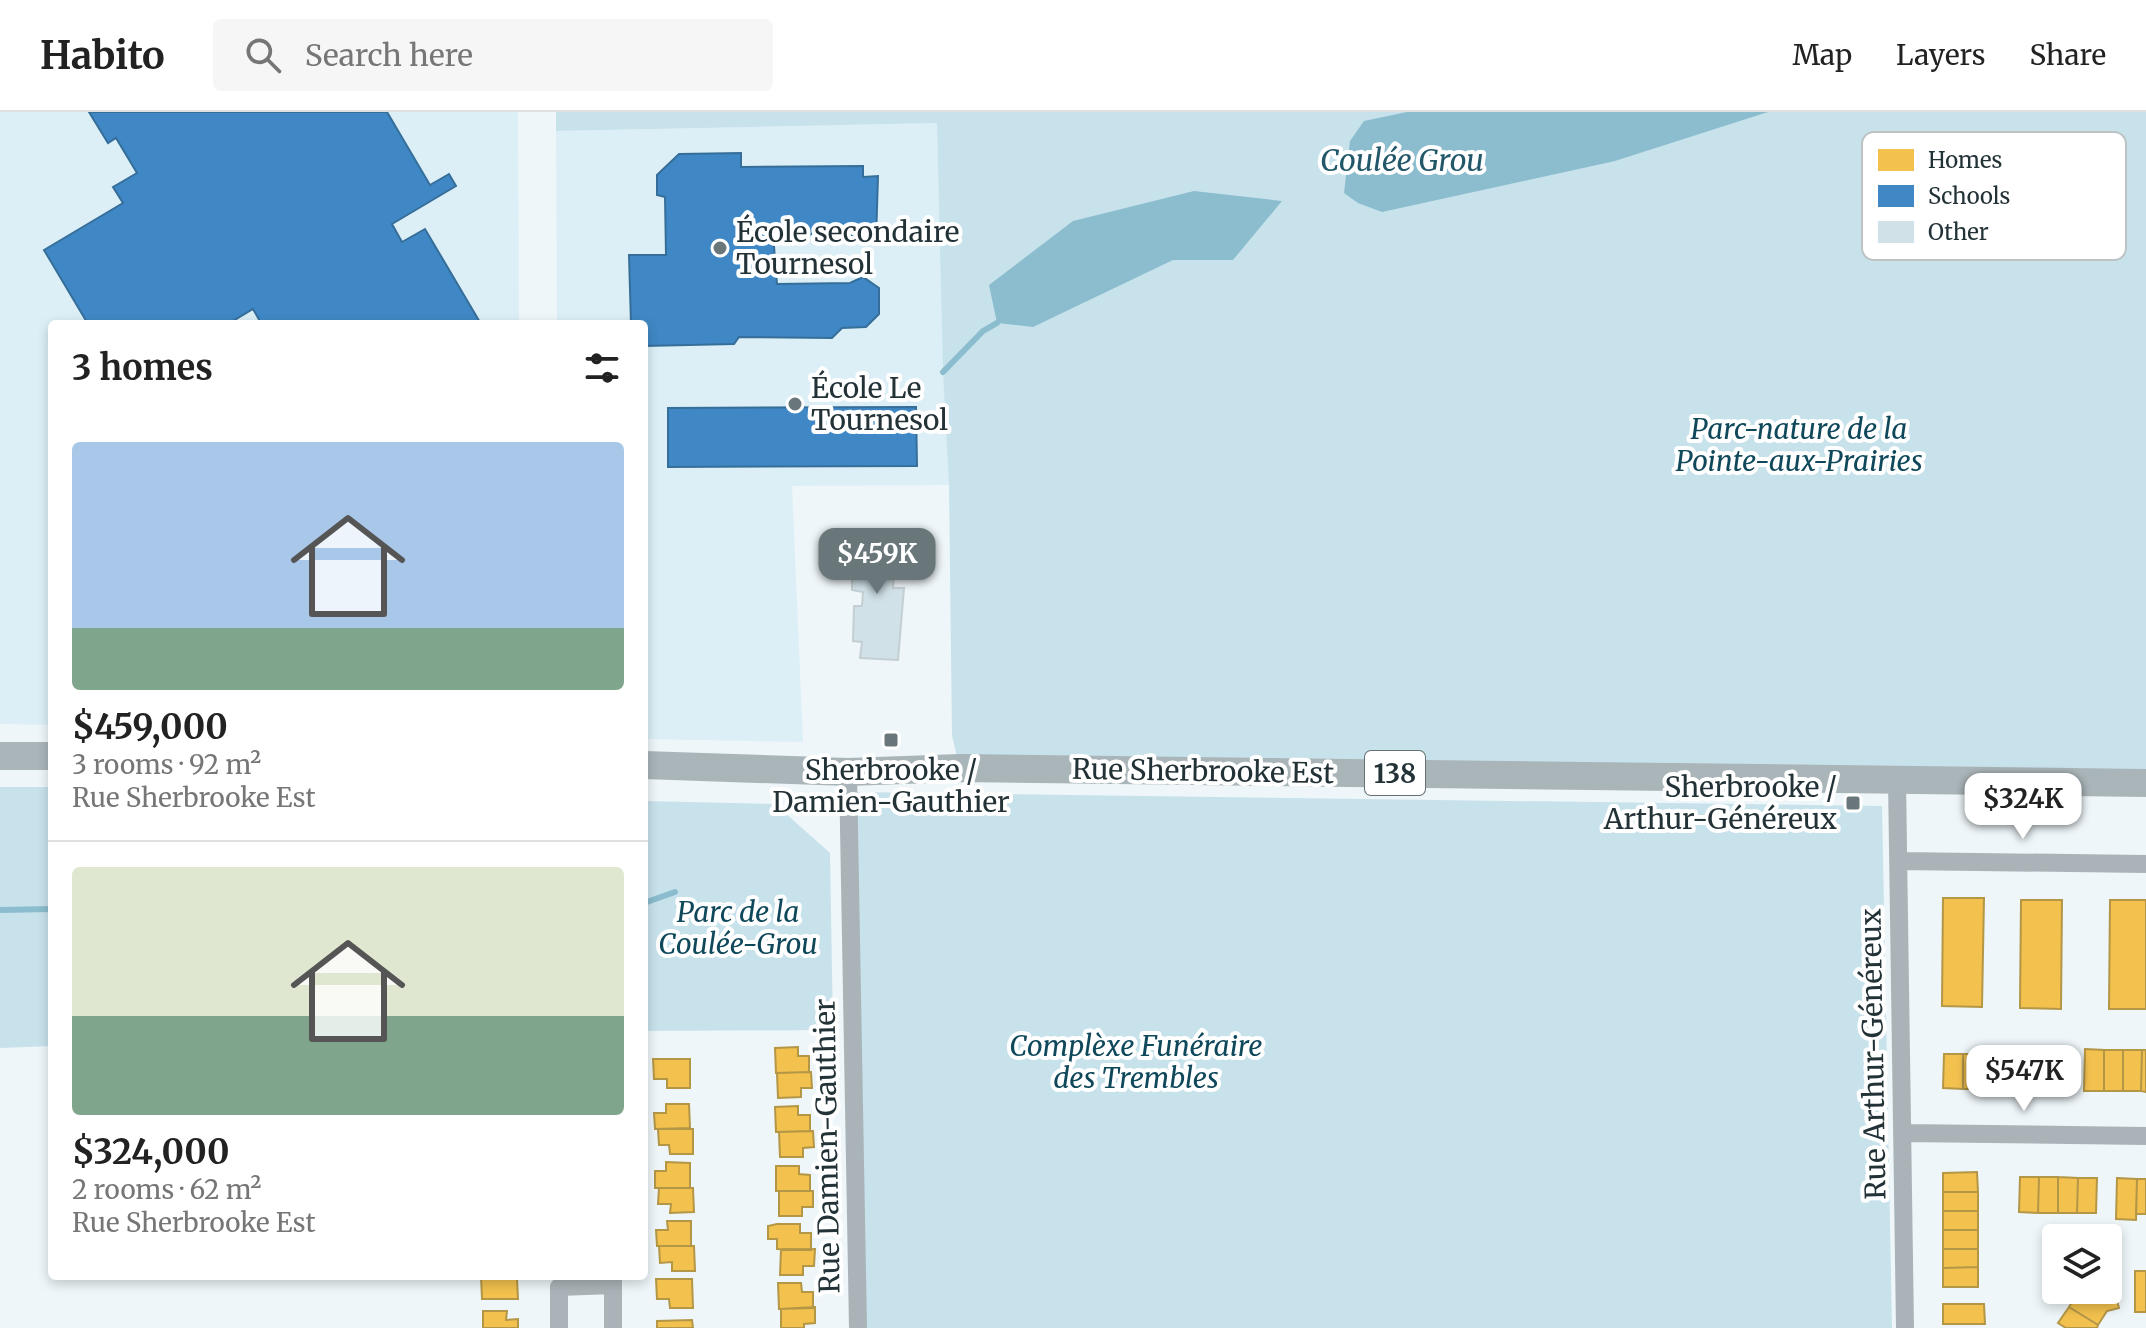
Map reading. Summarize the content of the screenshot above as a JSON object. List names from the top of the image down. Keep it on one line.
{"streets":{"main road":["Rue Sherbrooke Est","138"],"street":["Rue Arthur-Généreux","Rue Damien-Gauthier"]},"crossings":[["Rue Sherbrooke Est","Rue Arthur-Généreux"],["Rue Sherbrooke Est","Rue Damien-Gauthier"]],"water":["Coulée Grou"],"parks":["Parc-nature de la Pointe-aux-Prairies","Parc de la Coulée-Grou","Complèxe Funéraire des Trembles"],"places":{"other":["École secondaire Tournesol","École Le Tournesol"],"transit":["Sherbrooke / Damien-Gauthier","Sherbrooke / Arthur-Généreux"]},"legend":["Homes","Schools","Other"],"page":{"header":"Habito","search":"Search here","nav":["Map","Layers","Share"],"heading":"3 homes","list":[{"name":"$459,000","note":"3 rooms · 92 m² · Rue Sherbrooke Est"},{"name":"$324,000","note":"2 rooms · 62 m² · Rue Sherbrooke Est"}],"price":["$459K","$324K","$547K"]}}
